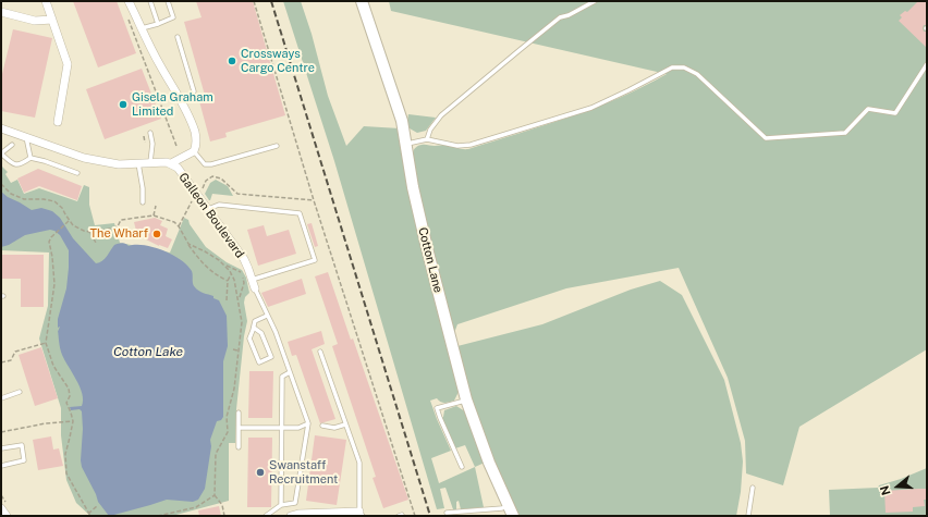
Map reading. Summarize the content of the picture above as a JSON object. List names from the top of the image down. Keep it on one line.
{"streets":{"street":["Galleon Boulevard","Cotton Lane"]},"water":["Cotton Lake"],"places":["Crossways Cargo Centre","Gisela Graham Limited","The Wharf","Swanstaff Recruitment"],"north":"left"}
